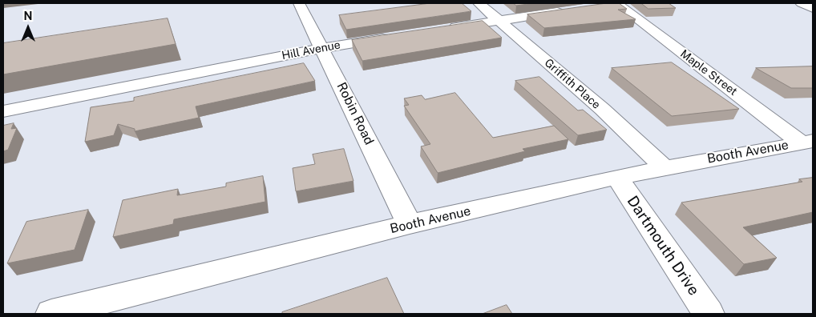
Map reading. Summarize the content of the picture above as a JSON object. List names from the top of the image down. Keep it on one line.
{"streets":{"street":["Hill Avenue","Maple Street","Griffith Place","Robin Road","Booth Avenue","Dartmouth Drive"]},"crossings":[["Hill Avenue","Robin Road"],["Maple Street","Booth Avenue"],["Griffith Place","Booth Avenue"],["Robin Road","Booth Avenue"],["Booth Avenue","Dartmouth Drive"]],"north":"top"}
